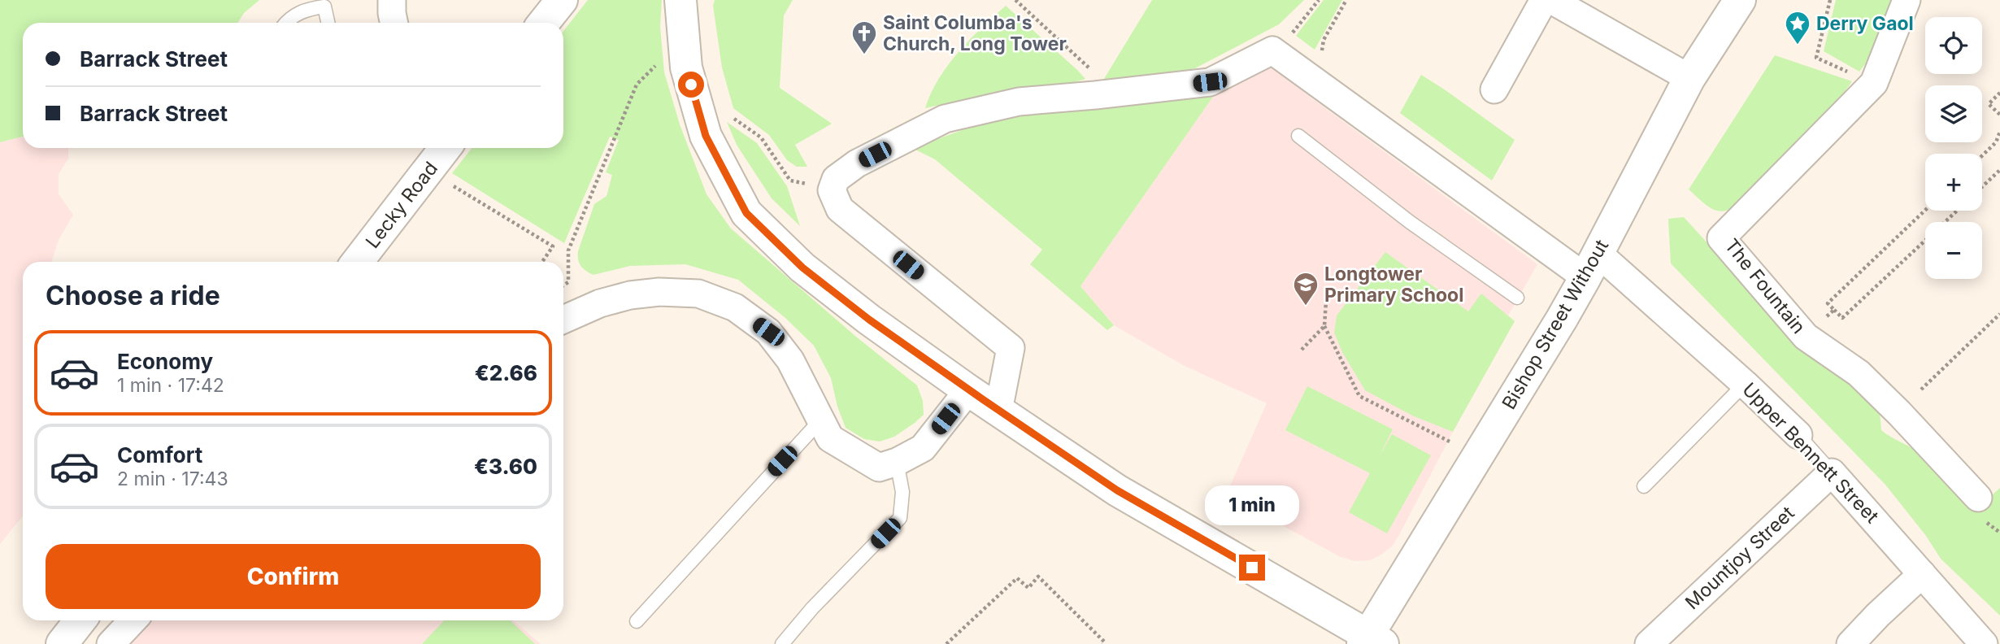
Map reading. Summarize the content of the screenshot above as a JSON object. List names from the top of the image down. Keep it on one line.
{"streets":{"main road":["Lecky Road","Bishop Street Without"],"street":["The Fountain","Upper Bennett Street","Mountjoy Street"]},"crossings":[["Bishop Street Without","Upper Bennett Street"],["Upper Bennett Street","Mountjoy Street"]],"places":{"place":["Derry Gaol"],"church":["Saint Columba's Church, Long Tower"],"school or university":["Longtower Primary School"]},"page":{"map_buttons":["+","−"],"banner":["Barrack Street","Barrack Street"],"heading":"Choose a ride","list":[{"name":"Economy","note":"1 min · 17:42","value":"€2.66"},{"name":"Comfort","note":"2 min · 17:43","value":"€3.60"}],"bubble":"1 min","buttons":"Confirm"}}
